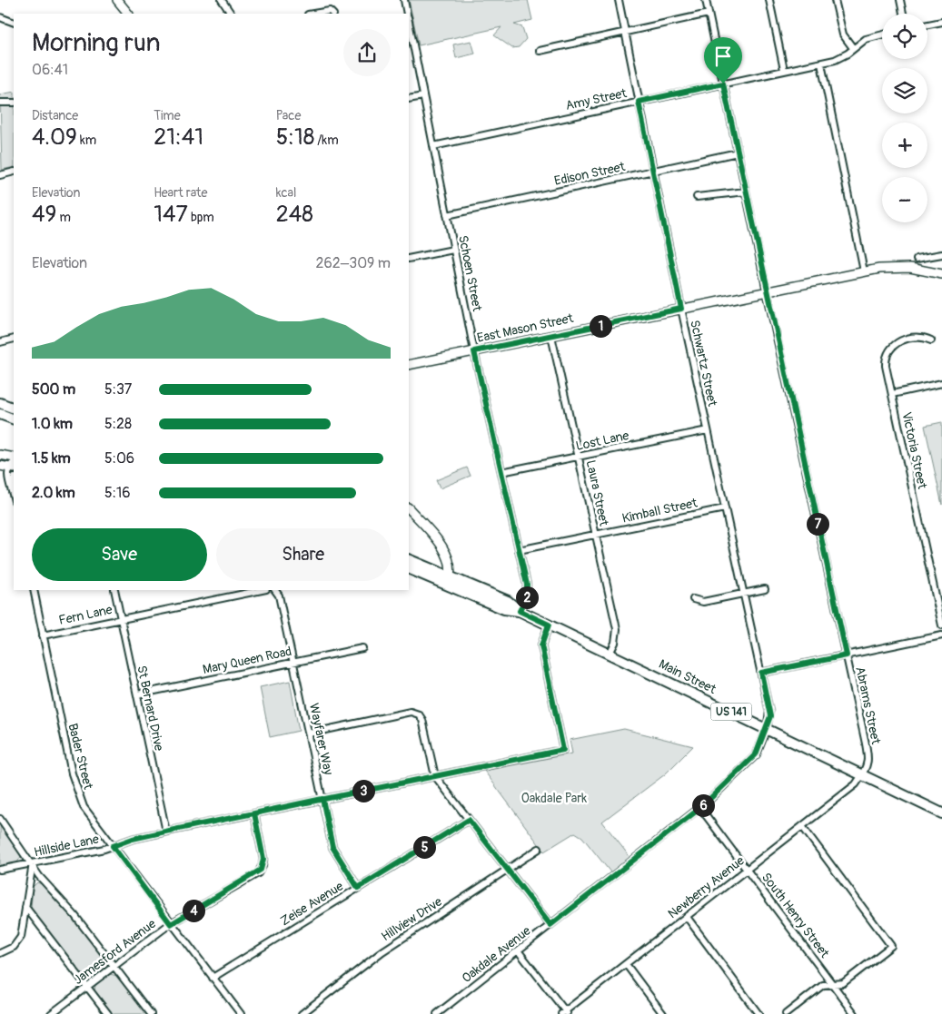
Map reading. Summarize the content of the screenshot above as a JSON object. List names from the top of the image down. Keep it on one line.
{"streets":{"main road":["East Mason Street","Main Street","US 141"],"street":["Amy Street","Edison Street","Schoen Street","Schwartz Street","Lost Lane","Victoria Street","Laura Street","Kimball Street","Fern Lane","Mary Queen Road","Abrams Street","St Bernard Drive","Wayfarer Way","Bader Street","Hillside Lane","Newberry Avenue","Zeise Avenue","South Henry Street","Hillview Drive","Jamesford Avenue","Oakdale Avenue"]},"crossings":[["Amy Street","Schoen Street"],["Amy Street","Schwartz Street"],["Amy Street","Abrams Street"],["Edison Street","Schoen Street"],["Edison Street","Schwartz Street"],["Edison Street","Abrams Street"],["Schoen Street","East Mason Street"],["Schoen Street","Lost Lane"],["Schoen Street","Kimball Street"],["Schoen Street","Main Street"],["East Mason Street","Schwartz Street"],["East Mason Street","Laura Street"],["East Mason Street","Abrams Street"],["Schwartz Street","Lost Lane"],["Schwartz Street","Kimball Street"],["Schwartz Street","Main Street"],["Schwartz Street","Oakdale Avenue"],["Lost Lane","Laura Street"],["Laura Street","Kimball Street"],["Laura Street","Main Street"],["Fern Lane","St Bernard Drive"],["Fern Lane","Bader Street"],["Mary Queen Road","St Bernard Drive"],["Mary Queen Road","Wayfarer Way"],["Main Street","Abrams Street"],["Main Street","Hillside Lane"],["Main Street","Newberry Avenue"],["Main Street","Oakdale Avenue"],["Abrams Street","Newberry Avenue"],["St Bernard Drive","Hillside Lane"],["Wayfarer Way","Hillside Lane"],["Wayfarer Way","Zeise Avenue"],["Bader Street","Hillside Lane"],["Bader Street","Zeise Avenue"],["Bader Street","Jamesford Avenue"],["Hillside Lane","Jamesford Avenue"],["Newberry Avenue","South Henry Street"],["South Henry Street","Oakdale Avenue"]],"parks":["Oakdale Park"],"page":{"map_buttons":["+","−"],"heading":["Morning run","06:41"],"stats":[["Distance","4.09 km"],["Time","21:41"],["Pace","5:18 /km"],["Elevation","49 m"],["Heart rate","147 bpm"],["kcal","248"]],"chart":["Elevation","262–309 m"],"pins":["1","7","2","3","6","5","4"],"list":[{"name":"500 m","note":"5:37"},{"name":"1.0 km","note":"5:28"},{"name":"1.5 km","note":"5:06"},{"name":"2.0 km","note":"5:16"}],"buttons":["Save","Share"]}}
